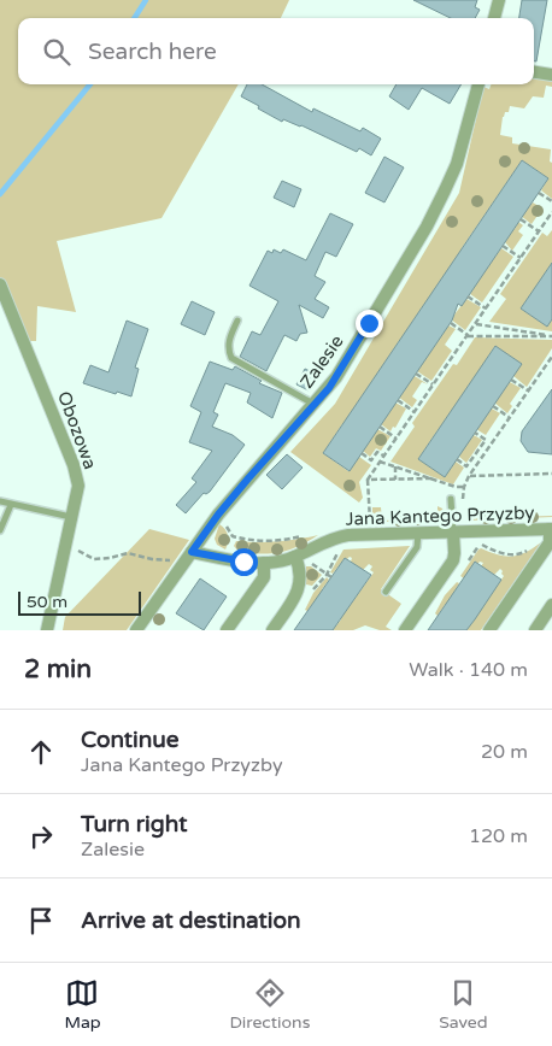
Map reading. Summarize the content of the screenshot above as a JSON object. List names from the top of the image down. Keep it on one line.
{"streets":{"street":["Zalesie","Obozowa","Jana Kantego Przyzby"]},"crossings":[["Zalesie","Jana Kantego Przyzby"]],"scale_bar":"50 m","page":{"search":"Search here","scale":"50 m","heading":["2 min","Walk · 140 m"],"list":[["Continue","Jana Kantego Przyzby","20 m"],["Turn right","Zalesie","120 m"],"Arrive at destination"],"nav":["Map","Directions","Saved"]}}
